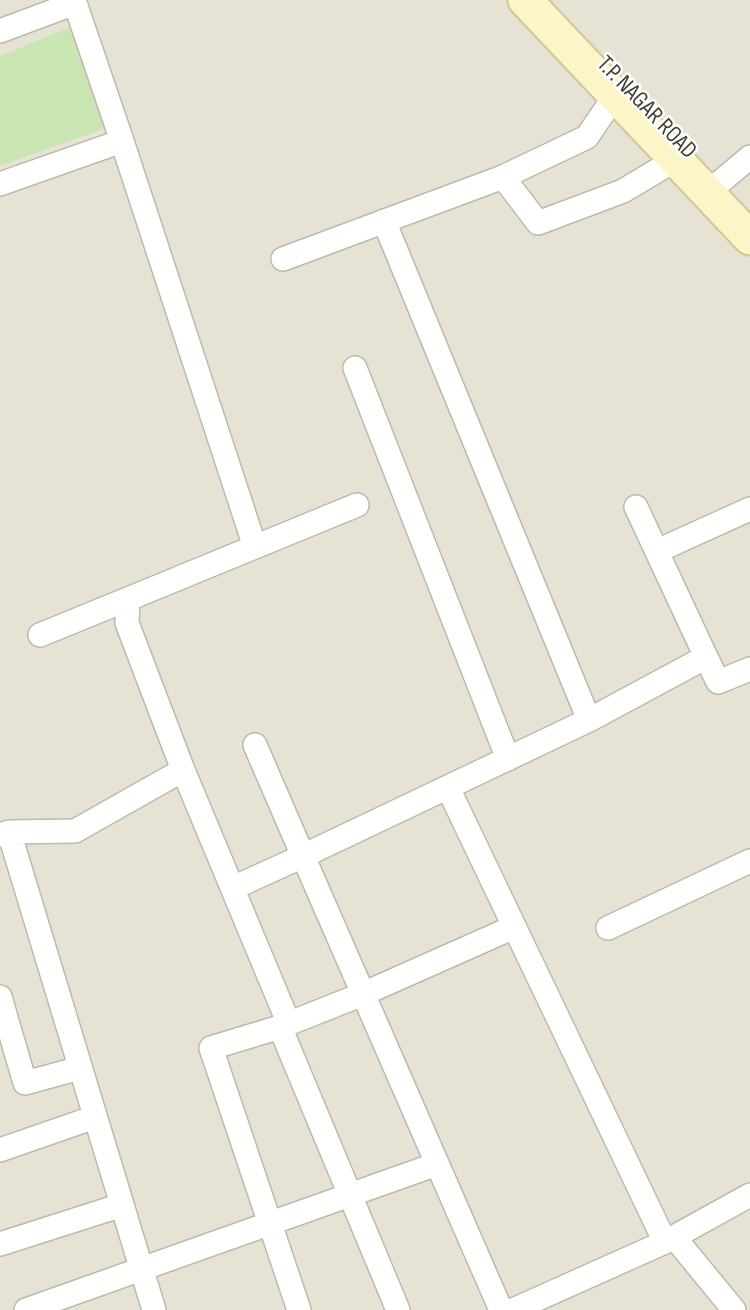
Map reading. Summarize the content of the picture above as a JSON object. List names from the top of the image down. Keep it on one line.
{"streets":{"main road":["T.P. NAGAR ROAD"]}}
